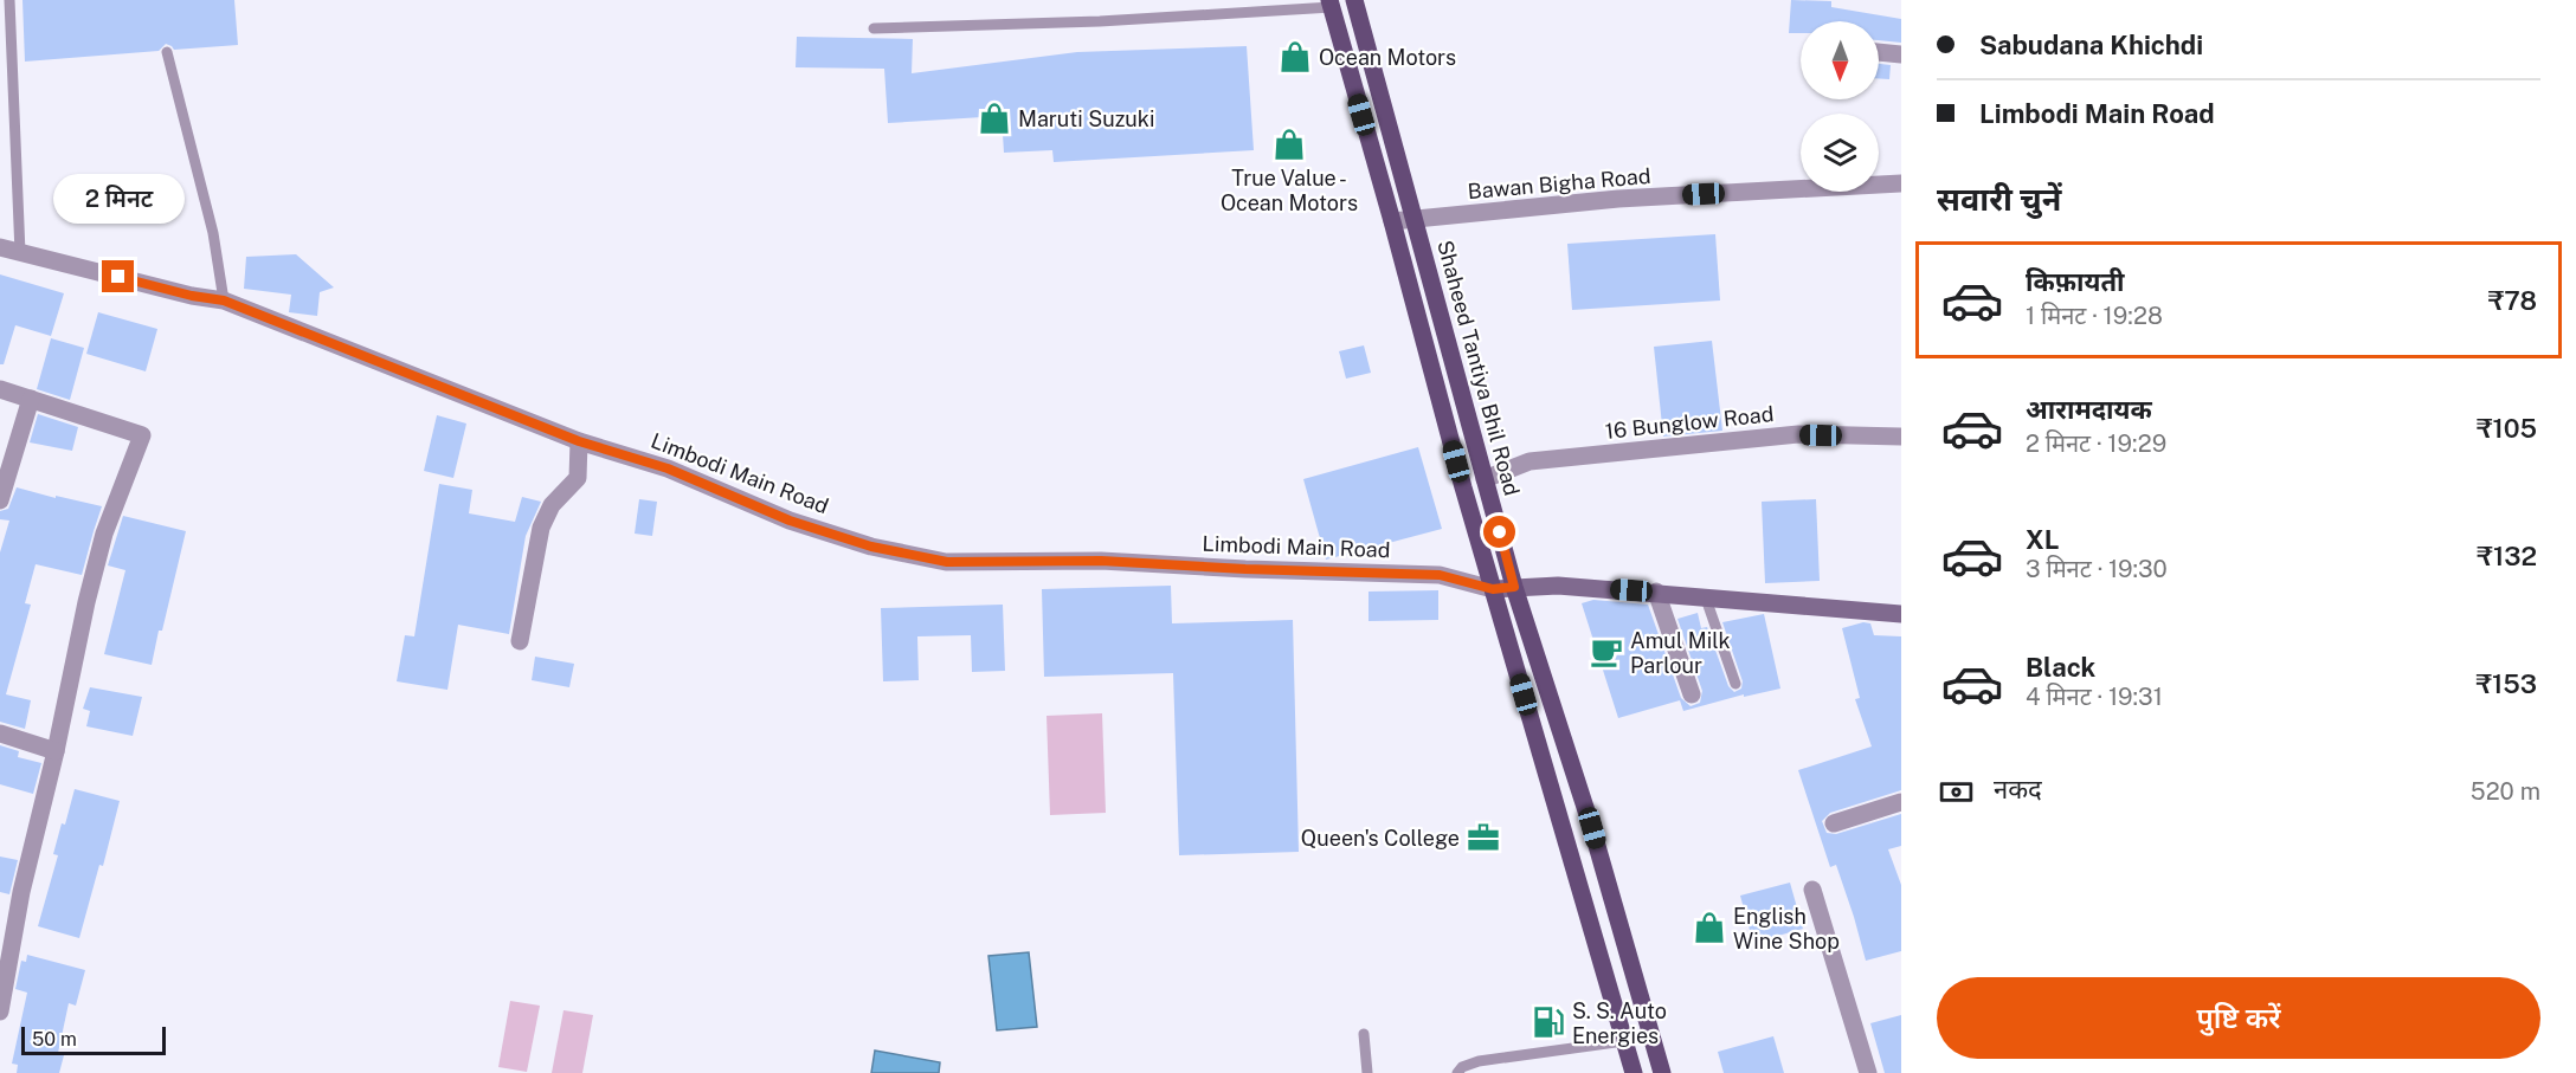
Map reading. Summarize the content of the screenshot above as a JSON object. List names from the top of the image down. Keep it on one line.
{"streets":{"main road":["Shaheed Tantiya Bhil Road"],"street":["Bawan Bigha Road","16 Bunglow Road","Limbodi Main Road"]},"crossings":[["Bawan Bigha Road","Shaheed Tantiya Bhil Road"],["Shaheed Tantiya Bhil Road","16 Bunglow Road"]],"places":{"shop":["Ocean Motors","Maruti Suzuki","True Value - Ocean Motors","English Wine Shop"],"cafe":["Amul Milk Parlour"],"office":["Queen's College"],"fuel station":["S. S. Auto Energies"]},"scale_bar":"50 m","north":"bottom","page":{"banner":["Sabudana Khichdi","Limbodi Main Road"],"heading":"सवारी चुनें","bubble":"2 मिनट","list":[{"name":"किफ़ायती","note":"1 मिनट · 19:28","value":"₹78"},{"name":"आरामदायक","note":"2 मिनट · 19:29","value":"₹105"},{"name":"XL","note":"3 मिनट · 19:30","value":"₹132"},{"name":"Black","note":"4 मिनट · 19:31","value":"₹153"}],"pay":["नकद","520 m"],"buttons":"पुष्टि करें","scale":"50 m"}}
